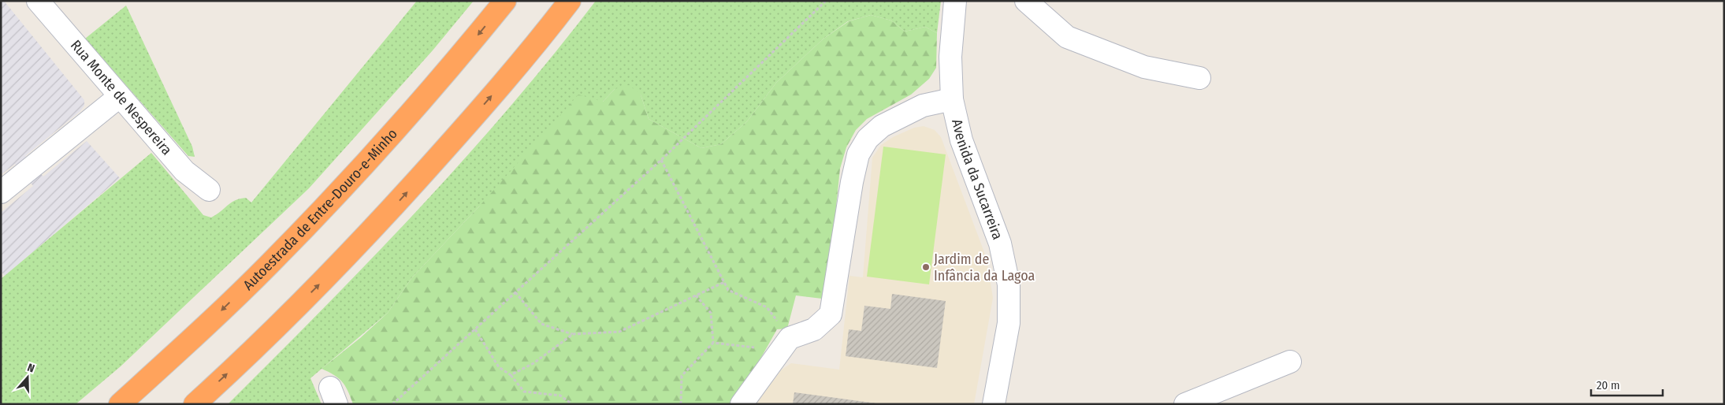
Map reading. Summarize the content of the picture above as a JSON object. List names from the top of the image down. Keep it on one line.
{"streets":{"highway":["Autoestrada de Entre-Douro-e-Minho"],"street":["Rua Monte de Nespereira","Avenida da Sucarreira"]},"places":["Jardim de Infância da Lagoa"],"scale_bar":"20 m","north":"top"}
